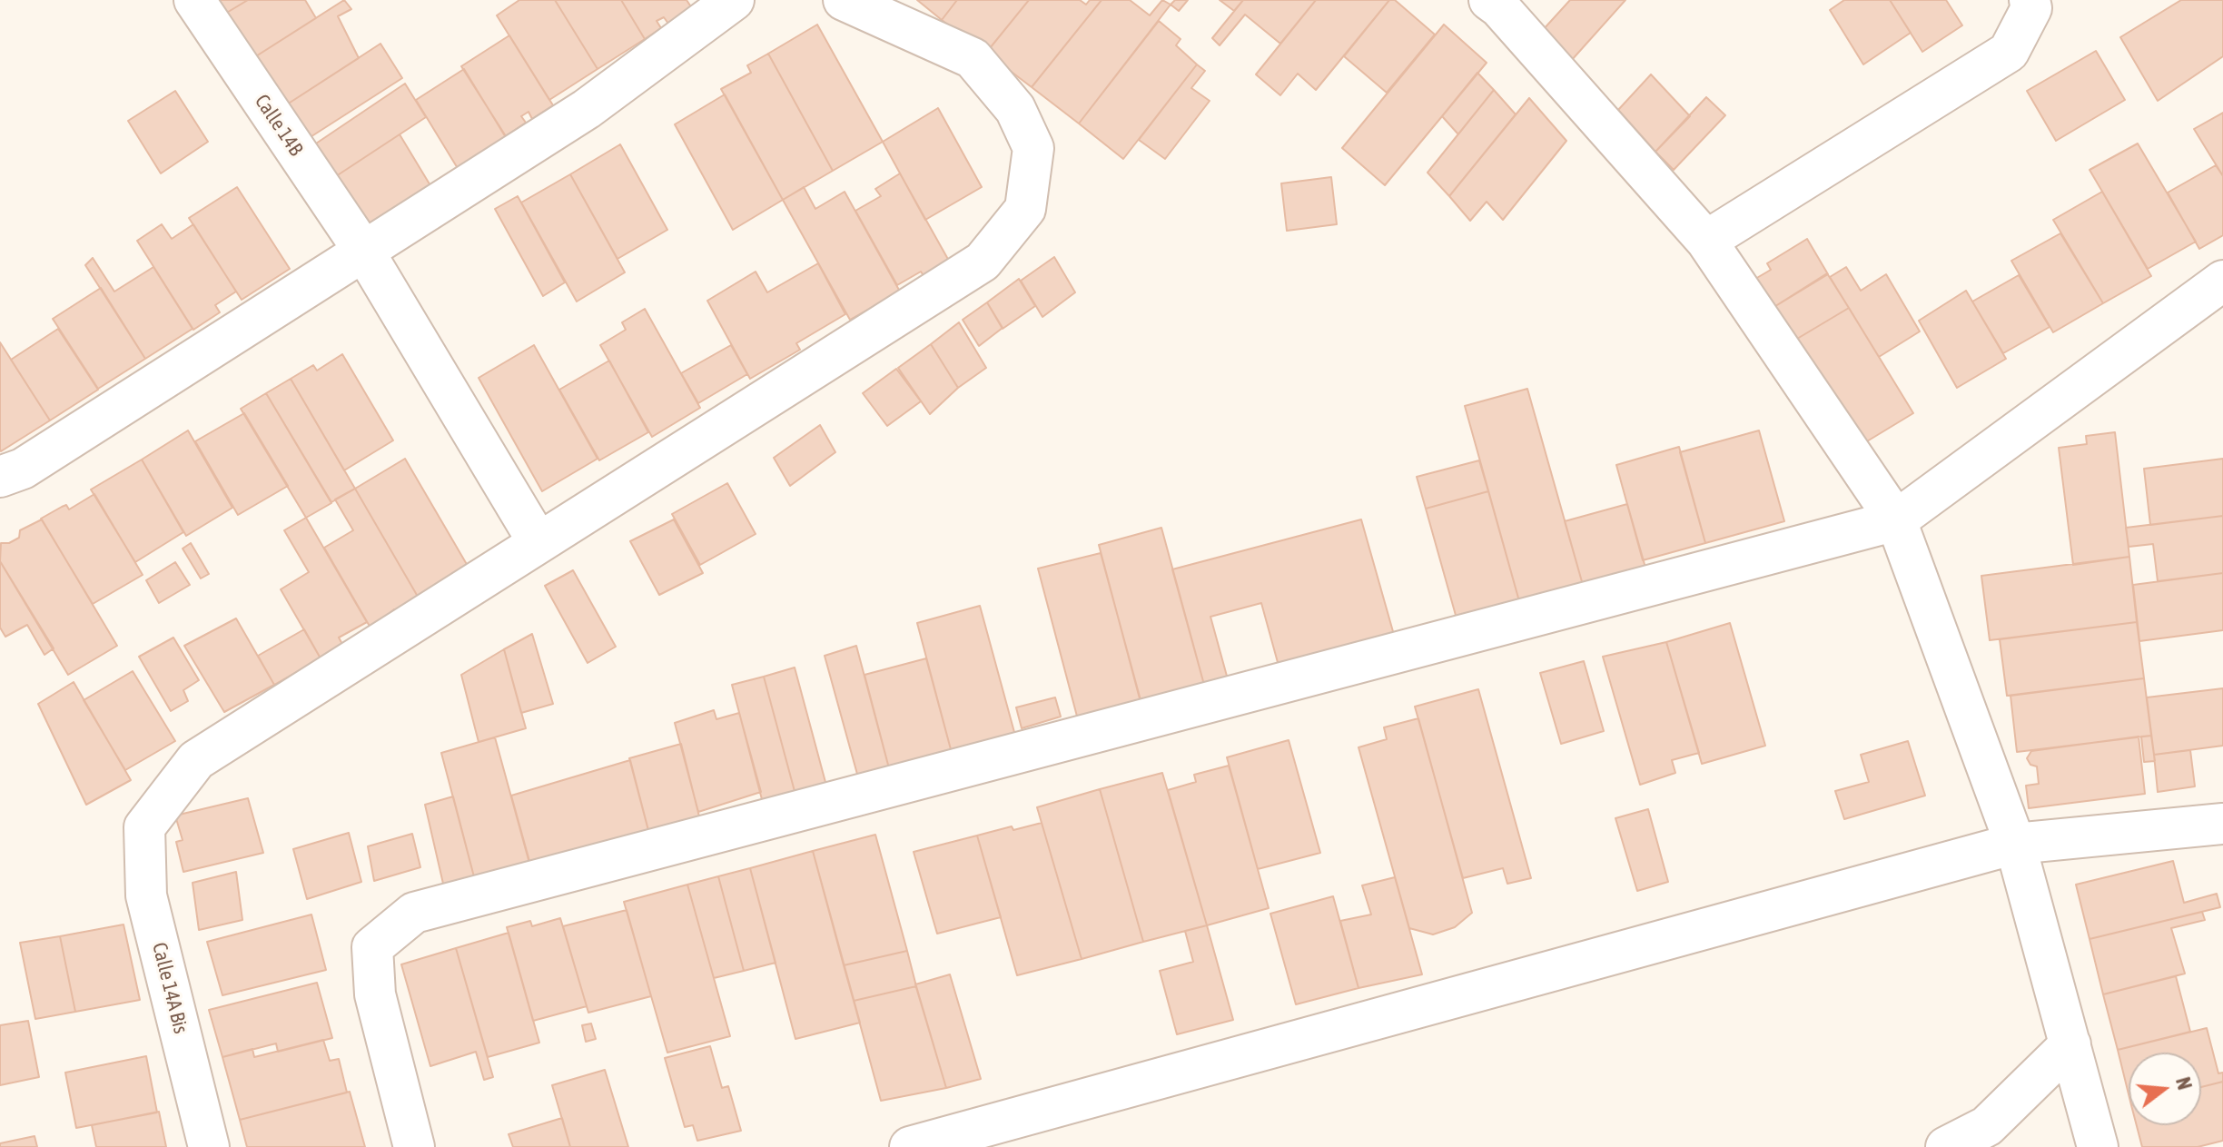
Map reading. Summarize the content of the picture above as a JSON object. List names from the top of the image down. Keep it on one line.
{"streets":{"street":["Calle 14B","Calle 14A Bis"]},"crossings":[["Calle 14B","Calle 14A Bis"]],"north":"right"}
